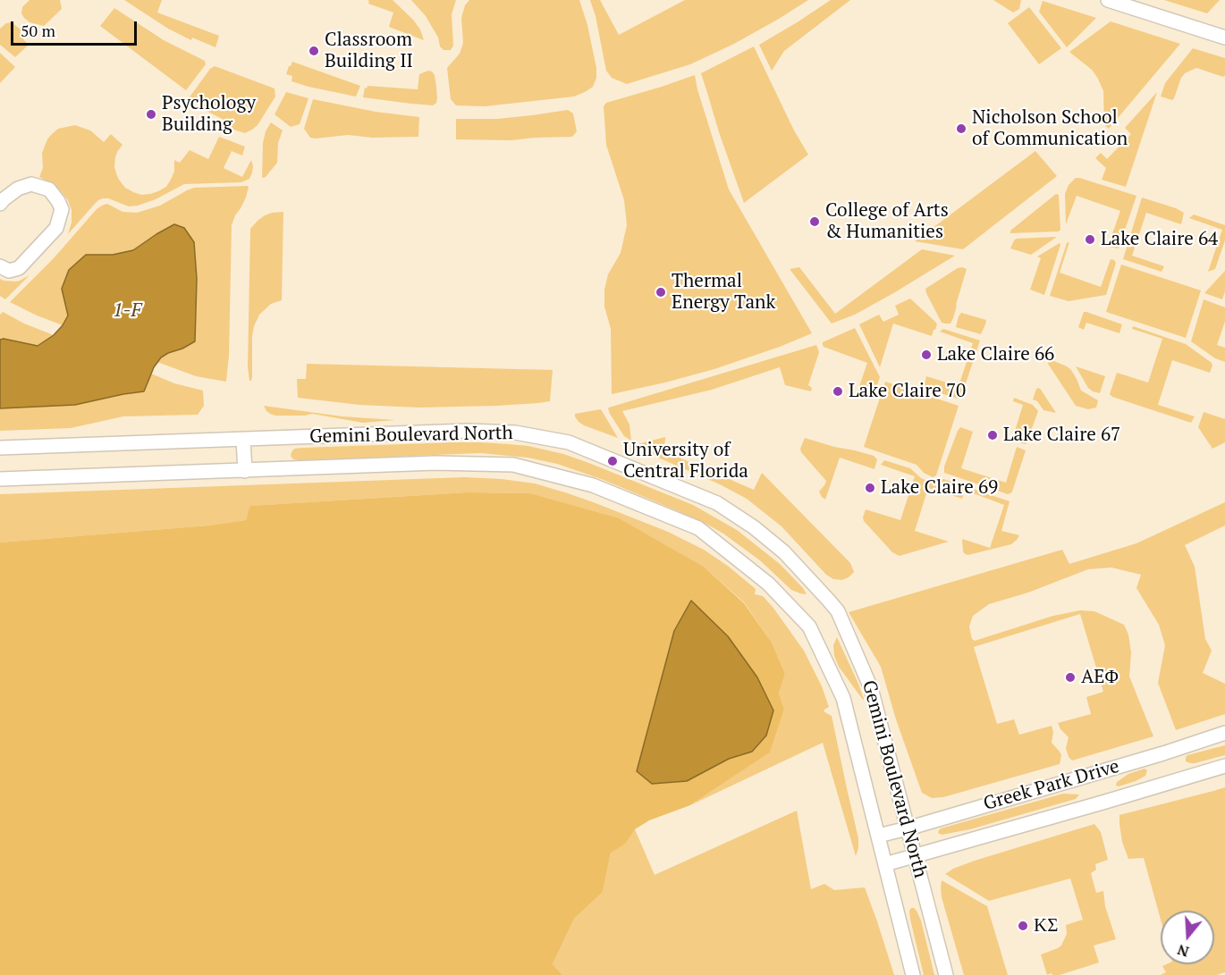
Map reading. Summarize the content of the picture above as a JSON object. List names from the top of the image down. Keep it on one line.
{"streets":{"street":["Gemini Boulevard North","Greek Park Drive"]},"crossings":[["Gemini Boulevard North","Greek Park Drive"]],"water":["1-F"],"places":["Classroom Building II","Psychology Building","Nicholson School of Communication","College of Arts & Humanities","Lake Claire 64","Thermal Energy Tank","Lake Claire 66","Lake Claire 70","Lake Claire 67","University of Central Florida","Lake Claire 69","AEΦ","ΚΣ"],"scale_bar":"50 m","north":"bottom"}
